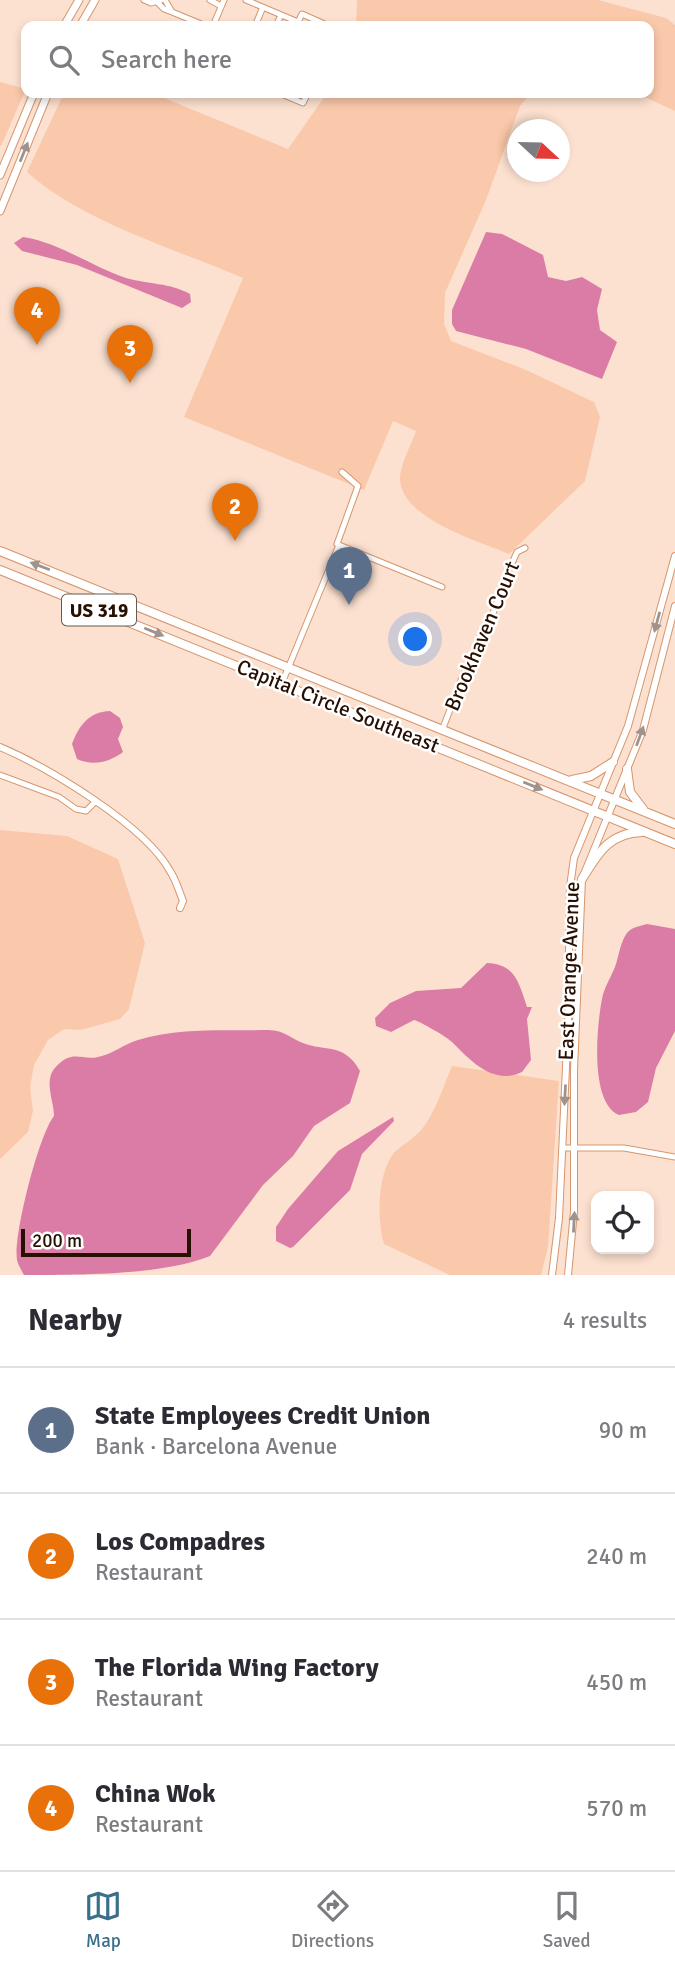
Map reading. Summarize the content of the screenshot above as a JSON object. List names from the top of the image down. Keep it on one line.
{"streets":{"main road":["US 319","Capital Circle Southeast"],"street":["Brookhaven Court","East Orange Avenue"]},"crossings":[["Brookhaven Court","Capital Circle Southeast"],["Capital Circle Southeast","East Orange Avenue"]],"scale_bar":"200 m","north":"right","page":{"search":"Search here","pins":["4","3","2","1"],"scale":"200 m","heading":["Nearby","4 results"],"list":[{"mark":"1","name":"State Employees Credit Union","note":"Bank · Barcelona Avenue","value":"90 m"},{"mark":"2","name":"Los Compadres","note":"Restaurant","value":"240 m"},{"mark":"3","name":"The Florida Wing Factory","note":"Restaurant","value":"450 m"},{"mark":"4","name":"China Wok","note":"Restaurant","value":"570 m"}],"nav":["Map","Directions","Saved"]}}
